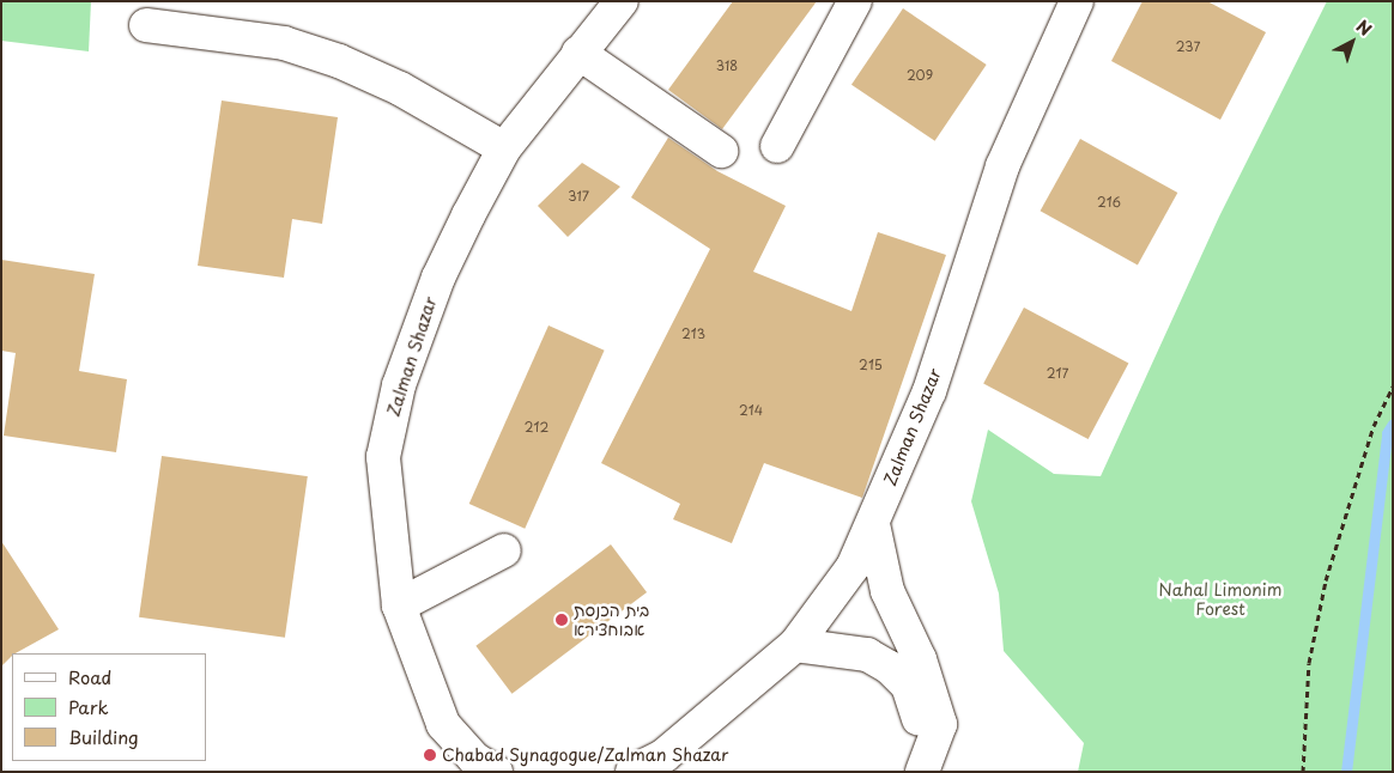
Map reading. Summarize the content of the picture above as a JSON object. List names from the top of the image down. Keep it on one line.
{"streets":{"street":["Zalman Shazar"]},"parks":["Nahal Limonim Forest"],"places":["בית הכנסת אבוחצירא","Chabad Synagogue/Zalman Shazar"],"house_numbers":["237","318","209","317","216","213","215","217","214","212"],"legend":["Road","Park","Building"],"north":"top right"}
